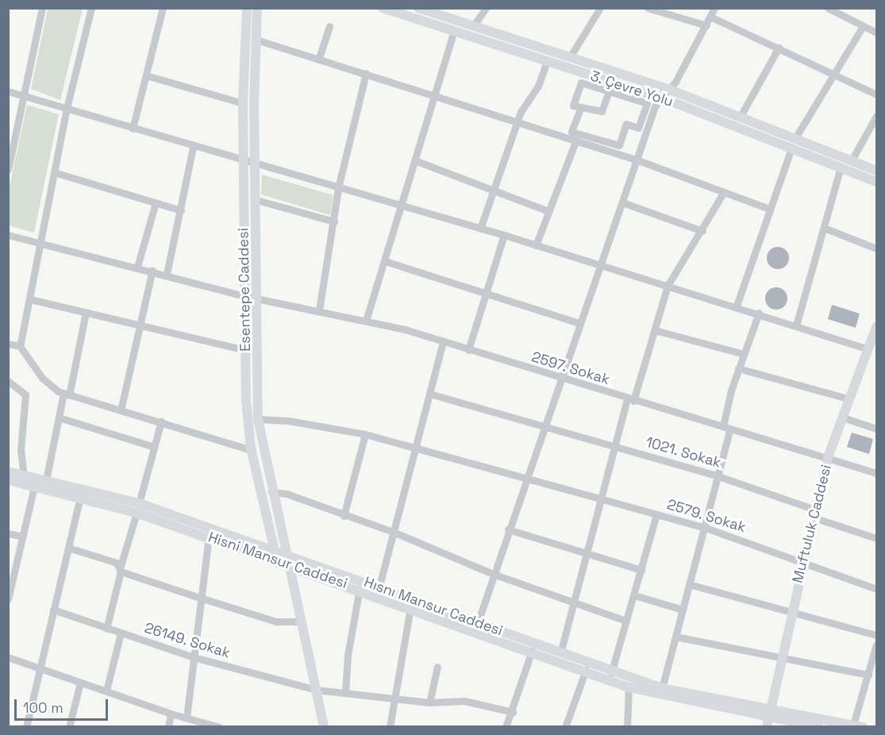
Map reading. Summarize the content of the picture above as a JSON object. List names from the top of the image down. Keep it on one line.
{"streets":{"main road":["3. Çevre Yolu","Esentepe Caddesi","Muftuluk Caddesi","Hisni Mansur Caddesi","Hısnı Mansur Caddesi"],"street":["2597. Sokak","1021. Sokak","2579. Sokak","26149. Sokak"]},"crossings":[["Esentepe Caddesi","2597. Sokak"],["Esentepe Caddesi","2579. Sokak"],["Esentepe Caddesi","Hisni Mansur Caddesi"],["Esentepe Caddesi","Hısnı Mansur Caddesi"],["Esentepe Caddesi","26149. Sokak"],["2597. Sokak","Muftuluk Caddesi"],["1021. Sokak","Muftuluk Caddesi"],["2579. Sokak","Muftuluk Caddesi"],["Muftuluk Caddesi","Hisni Mansur Caddesi"],["Muftuluk Caddesi","Hısnı Mansur Caddesi"],["Hisni Mansur Caddesi","Hısnı Mansur Caddesi"]],"scale_bar":"100 m"}
